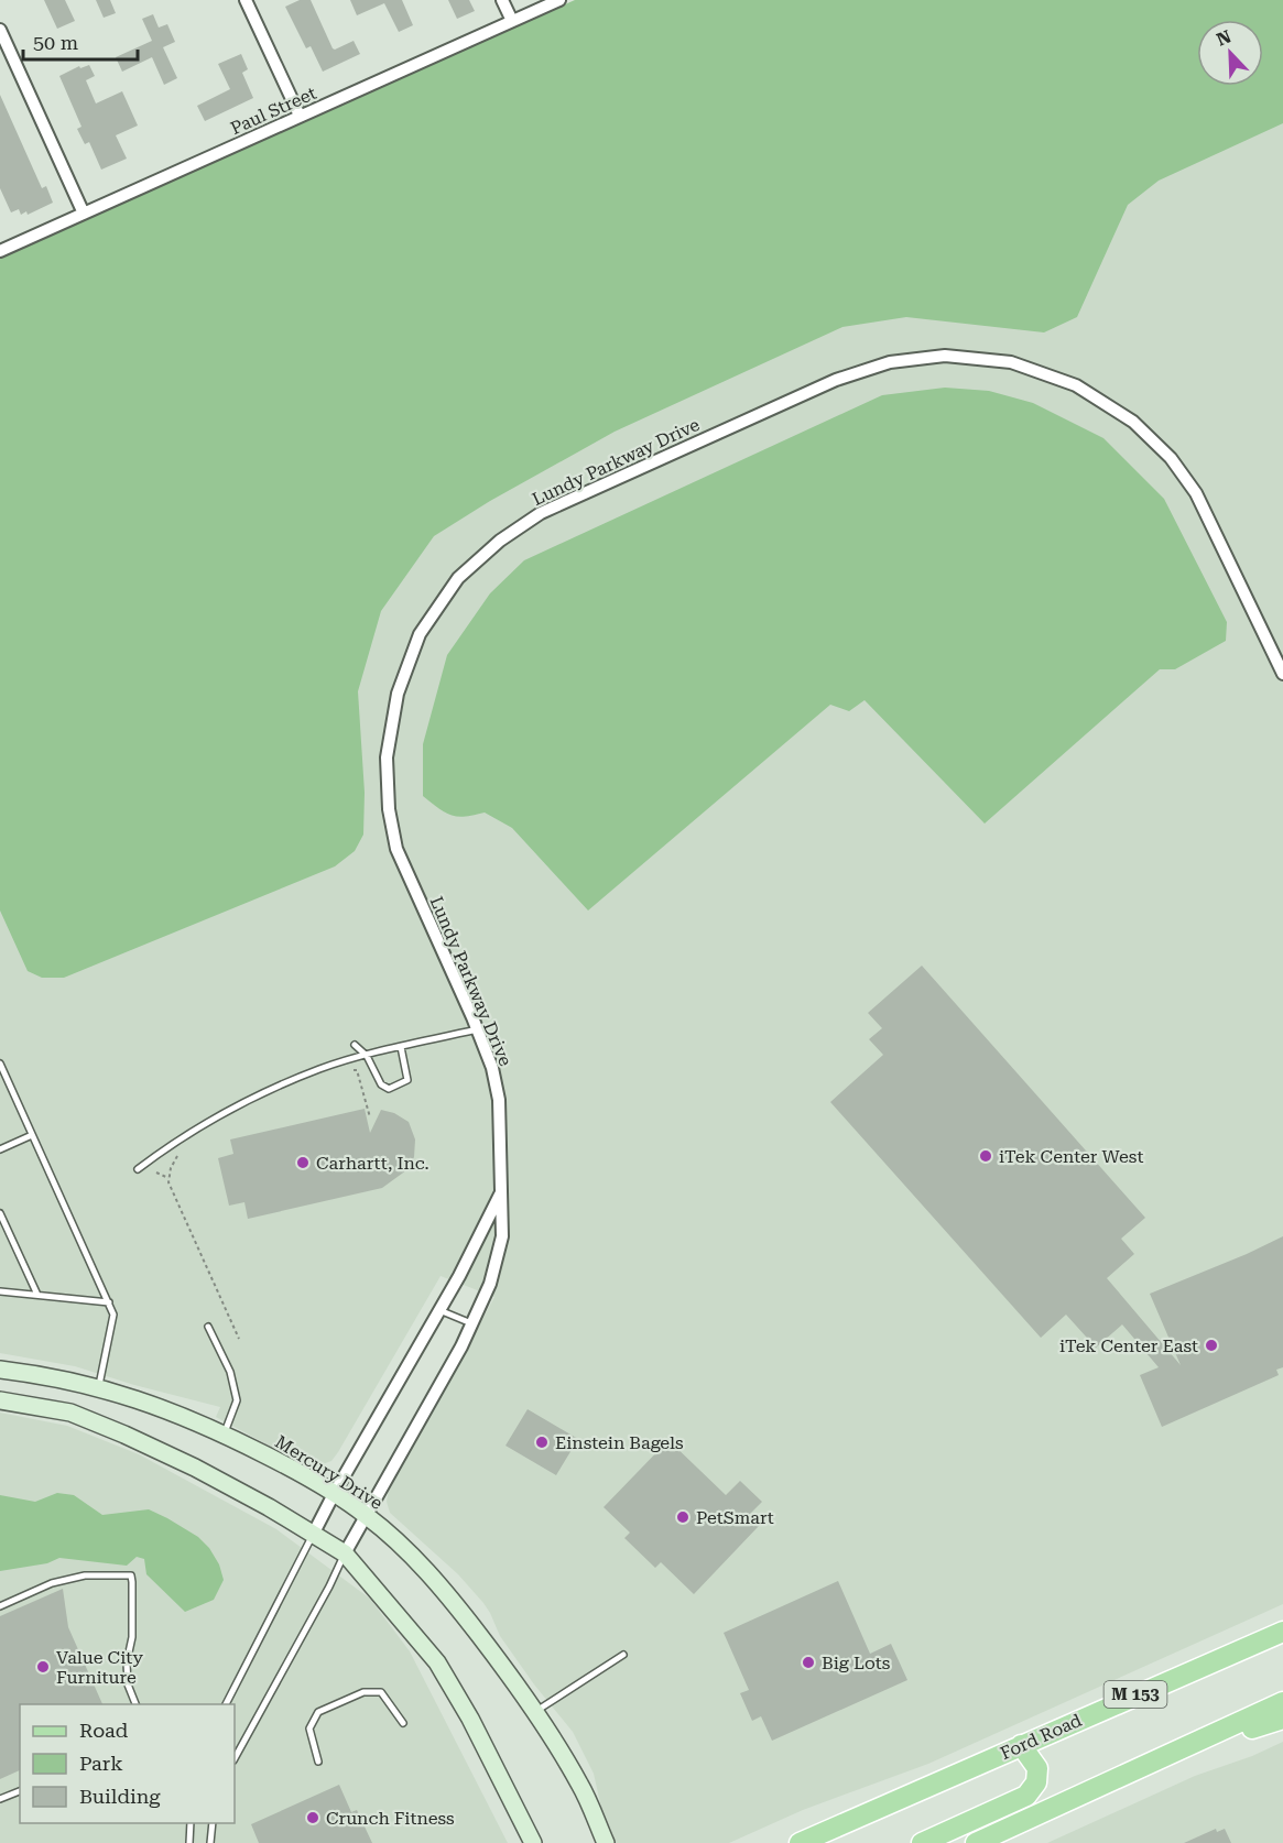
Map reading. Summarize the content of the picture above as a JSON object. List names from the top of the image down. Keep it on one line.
{"streets":{"main road":["M 153","Ford Road"],"street":["Paul Street","Lundy Parkway Drive","Mercury Drive"]},"crossings":[["Lundy Parkway Drive","Mercury Drive"]],"places":["iTek Center West","Carhartt, Inc.","iTek Center East","Einstein Bagels","PetSmart","Big Lots","Value City Furniture","Crunch Fitness"],"legend":["Road","Park","Building"],"scale_bar":"50 m","north":"top left"}
